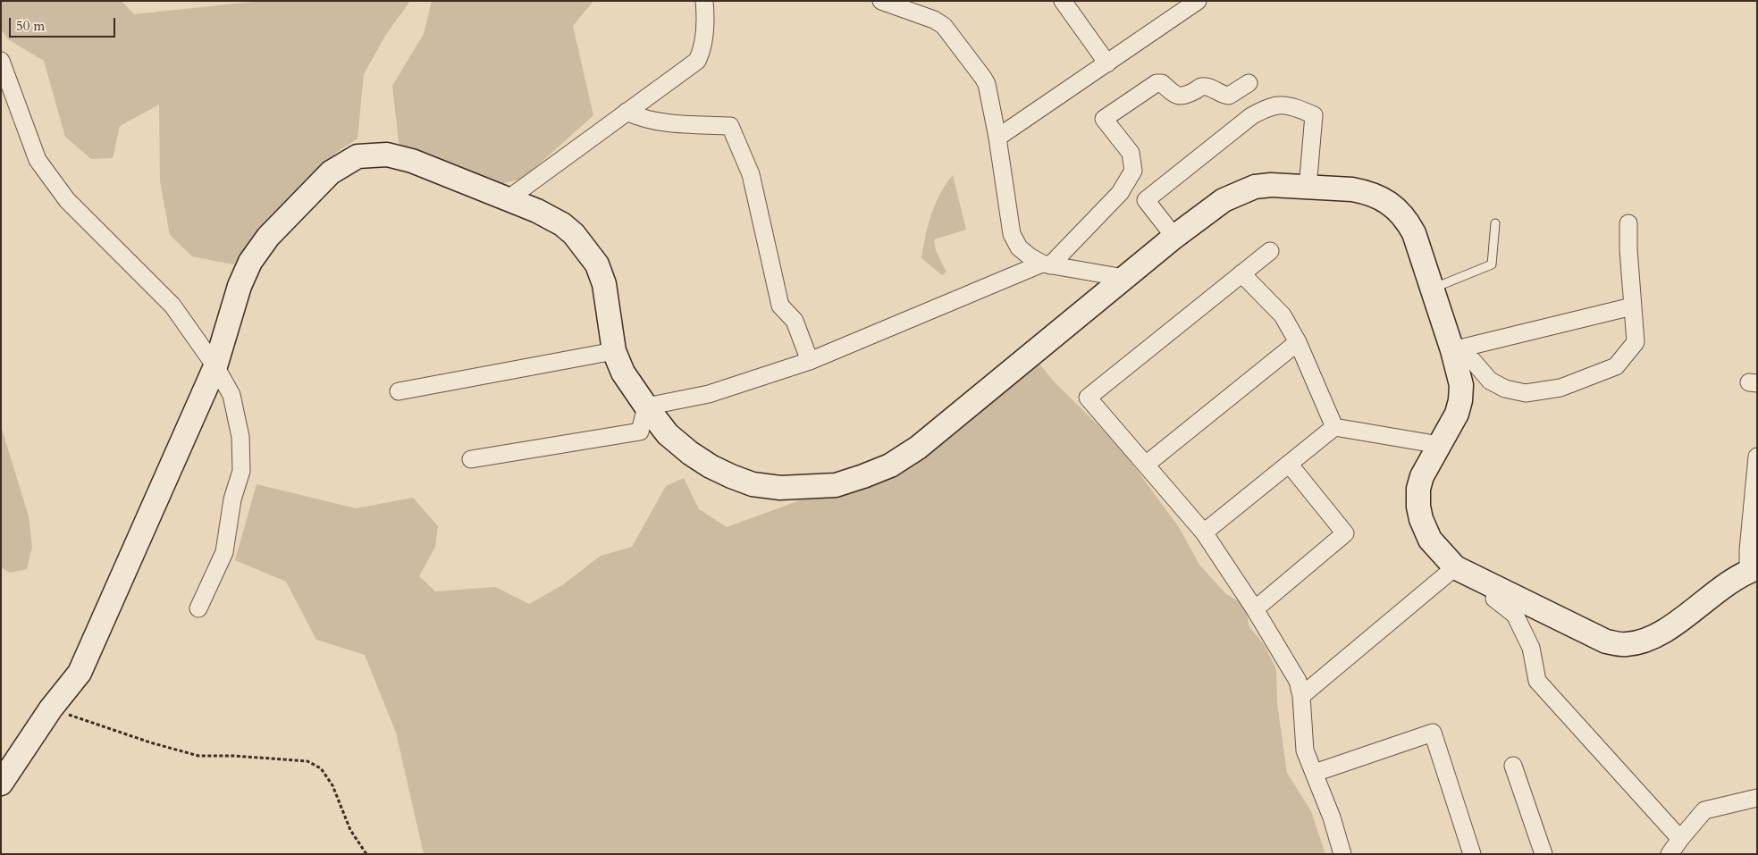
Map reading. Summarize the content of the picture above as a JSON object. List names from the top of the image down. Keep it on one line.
{"scale_bar":"50 m"}
